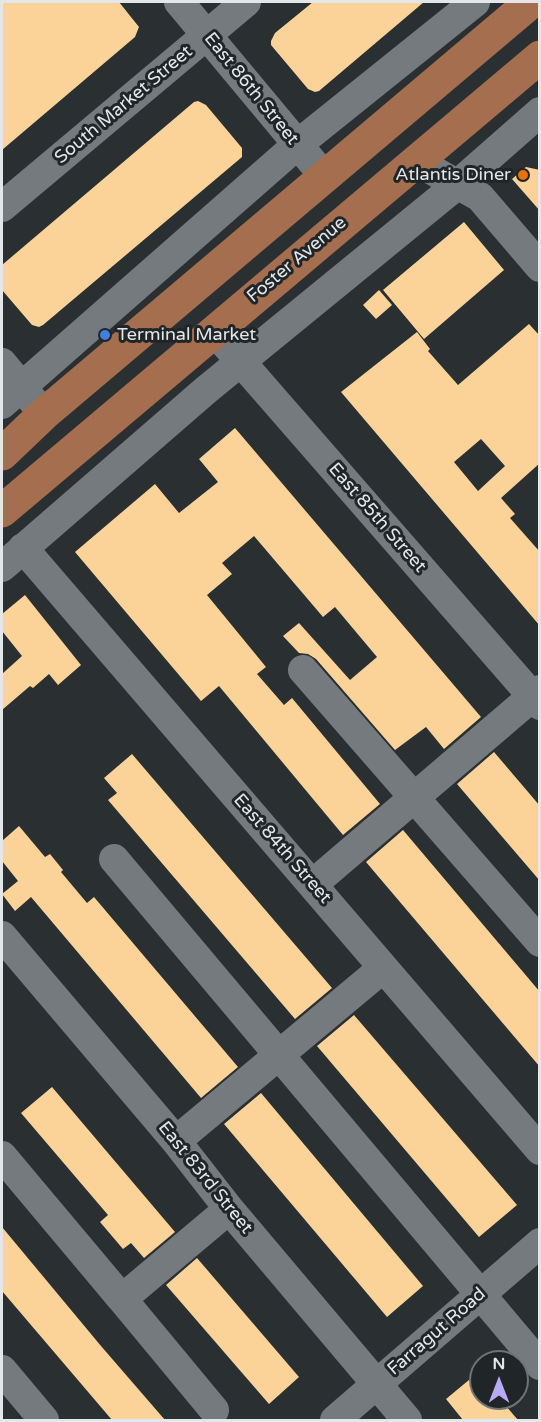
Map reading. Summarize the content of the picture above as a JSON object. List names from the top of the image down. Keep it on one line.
{"streets":{"main road":["Foster Avenue"],"street":["East 86th Street","South Market Street","East 85th Street","East 84th Street","East 83rd Street","Farragut Road"]},"crossings":[["East 86th Street","South Market Street"],["Foster Avenue","East 85th Street"],["East 83rd Street","Farragut Road"]],"places":["Atlantis Diner","Terminal Market"],"north":"top"}
